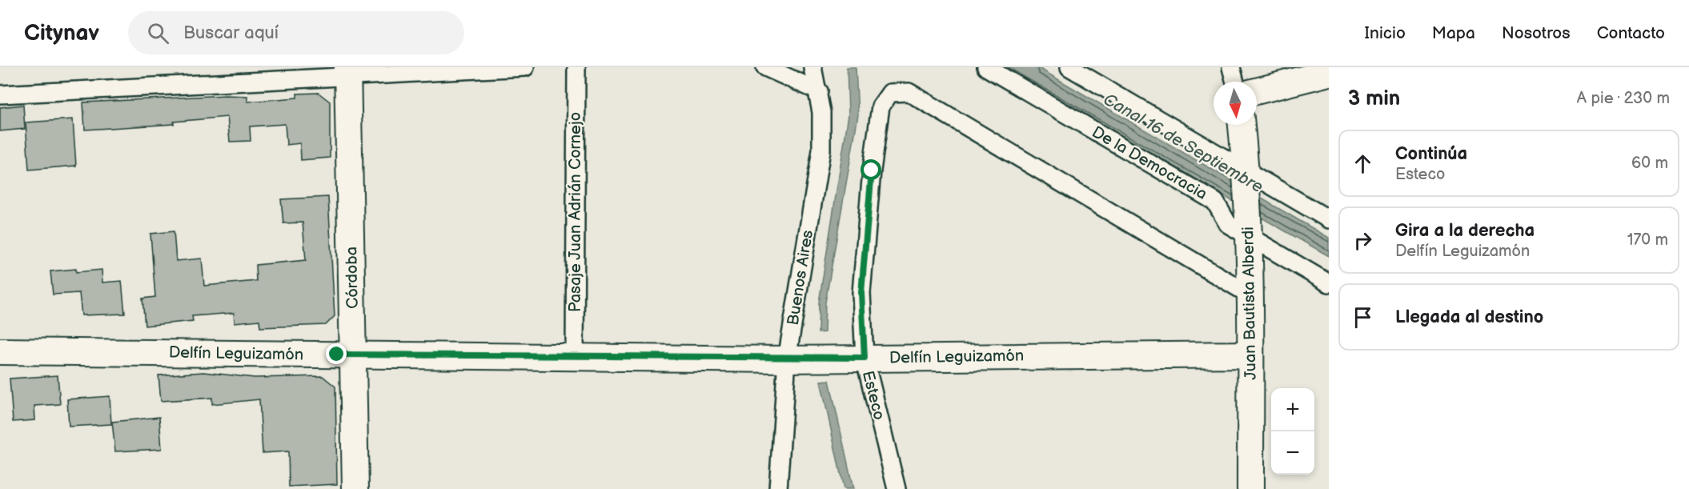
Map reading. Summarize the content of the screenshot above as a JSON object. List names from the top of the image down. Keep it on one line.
{"streets":{"street":["De la Democracia","Pasaje Juan Adrián Cornejo","Córdoba","Buenos Aires","Juan Bautista Alberdi","Delfín Leguizamón","Esteco"]},"crossings":[["De la Democracia","Juan Bautista Alberdi"],["Pasaje Juan Adrián Cornejo","Delfín Leguizamón"],["Córdoba","Delfín Leguizamón"],["Buenos Aires","Delfín Leguizamón"],["Juan Bautista Alberdi","Delfín Leguizamón"],["Juan Bautista Alberdi","Esteco"],["Delfín Leguizamón","Esteco"]],"water":["Canal 16 de Septiembre"],"north":"bottom","page":{"header":"Citynav","search":"Buscar aquí","nav":["Inicio","Mapa","Nosotros","Contacto"],"heading":["3 min","A pie · 230 m"],"list":[["Continúa","Esteco","60 m"],["Gira a la derecha","Delfín Leguizamón","170 m"],"Llegada al destino"],"map_buttons":["+","−"]}}
